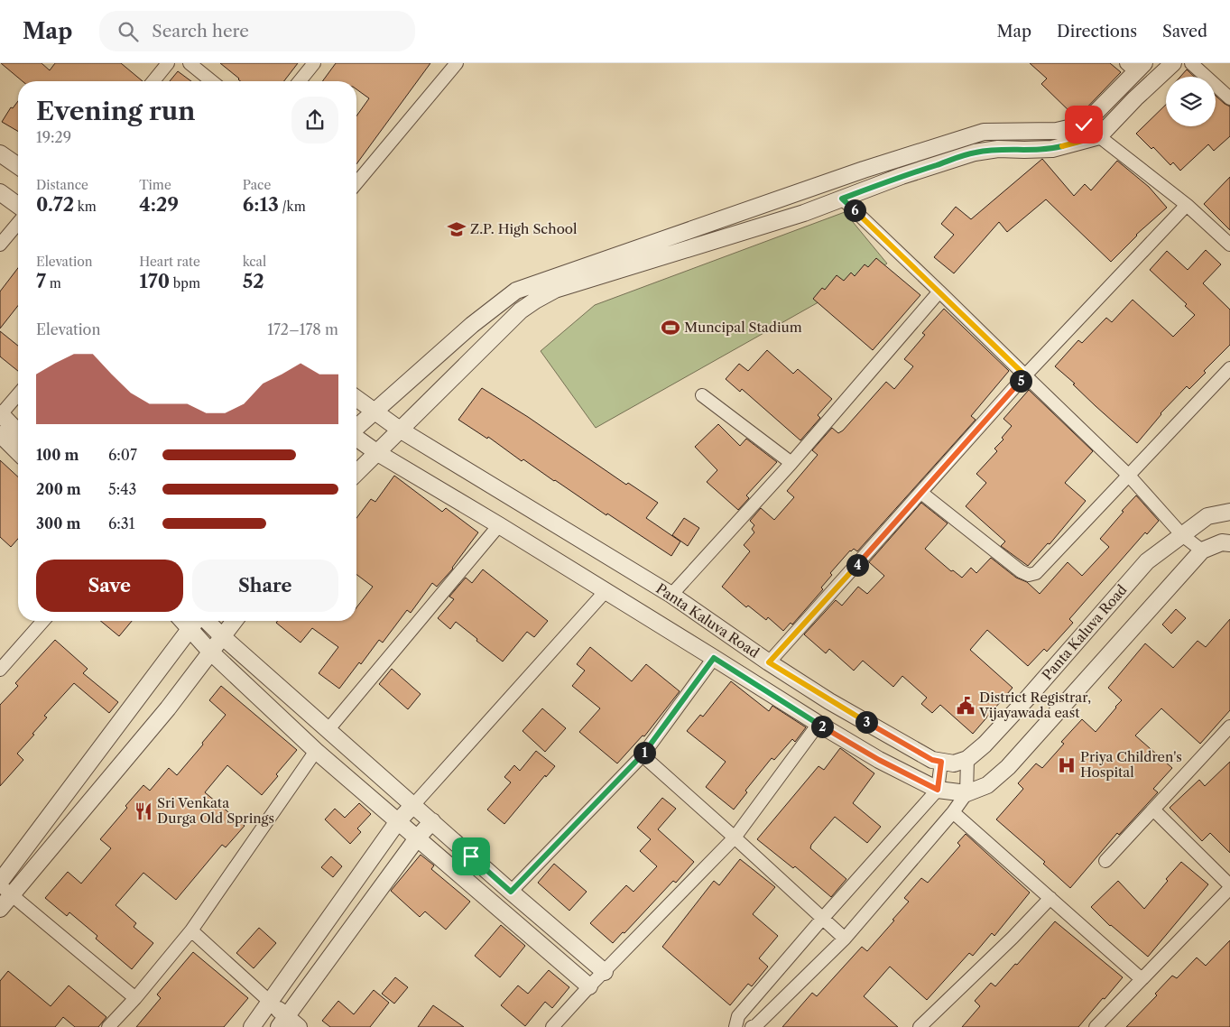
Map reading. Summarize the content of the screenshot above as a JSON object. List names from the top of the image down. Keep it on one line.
{"streets":{"street":["Panta Kaluva Road"]},"places":{"school or university":["Z.P. High School"],"sports":["Muncipal Stadium"],"public building":["District Registrar, Vijayawada east"],"hospital":["Priya Children's Hospital"],"restaurant":["Sri Venkata Durga Old Springs"]},"page":{"header":"Map","search":"Search here","nav":["Map","Directions","Saved"],"heading":["Evening run","19:29"],"stats":[["Distance","0.72 km"],["Time","4:29"],["Pace","6:13 /km"],["Elevation","7 m"],["Heart rate","170 bpm"],["kcal","52"]],"pins":["6","5","4","3","2","1"],"chart":["Elevation","172–178 m"],"list":[{"name":"100 m","note":"6:07"},{"name":"200 m","note":"5:43"},{"name":"300 m","note":"6:31"}],"buttons":["Save","Share"]}}
